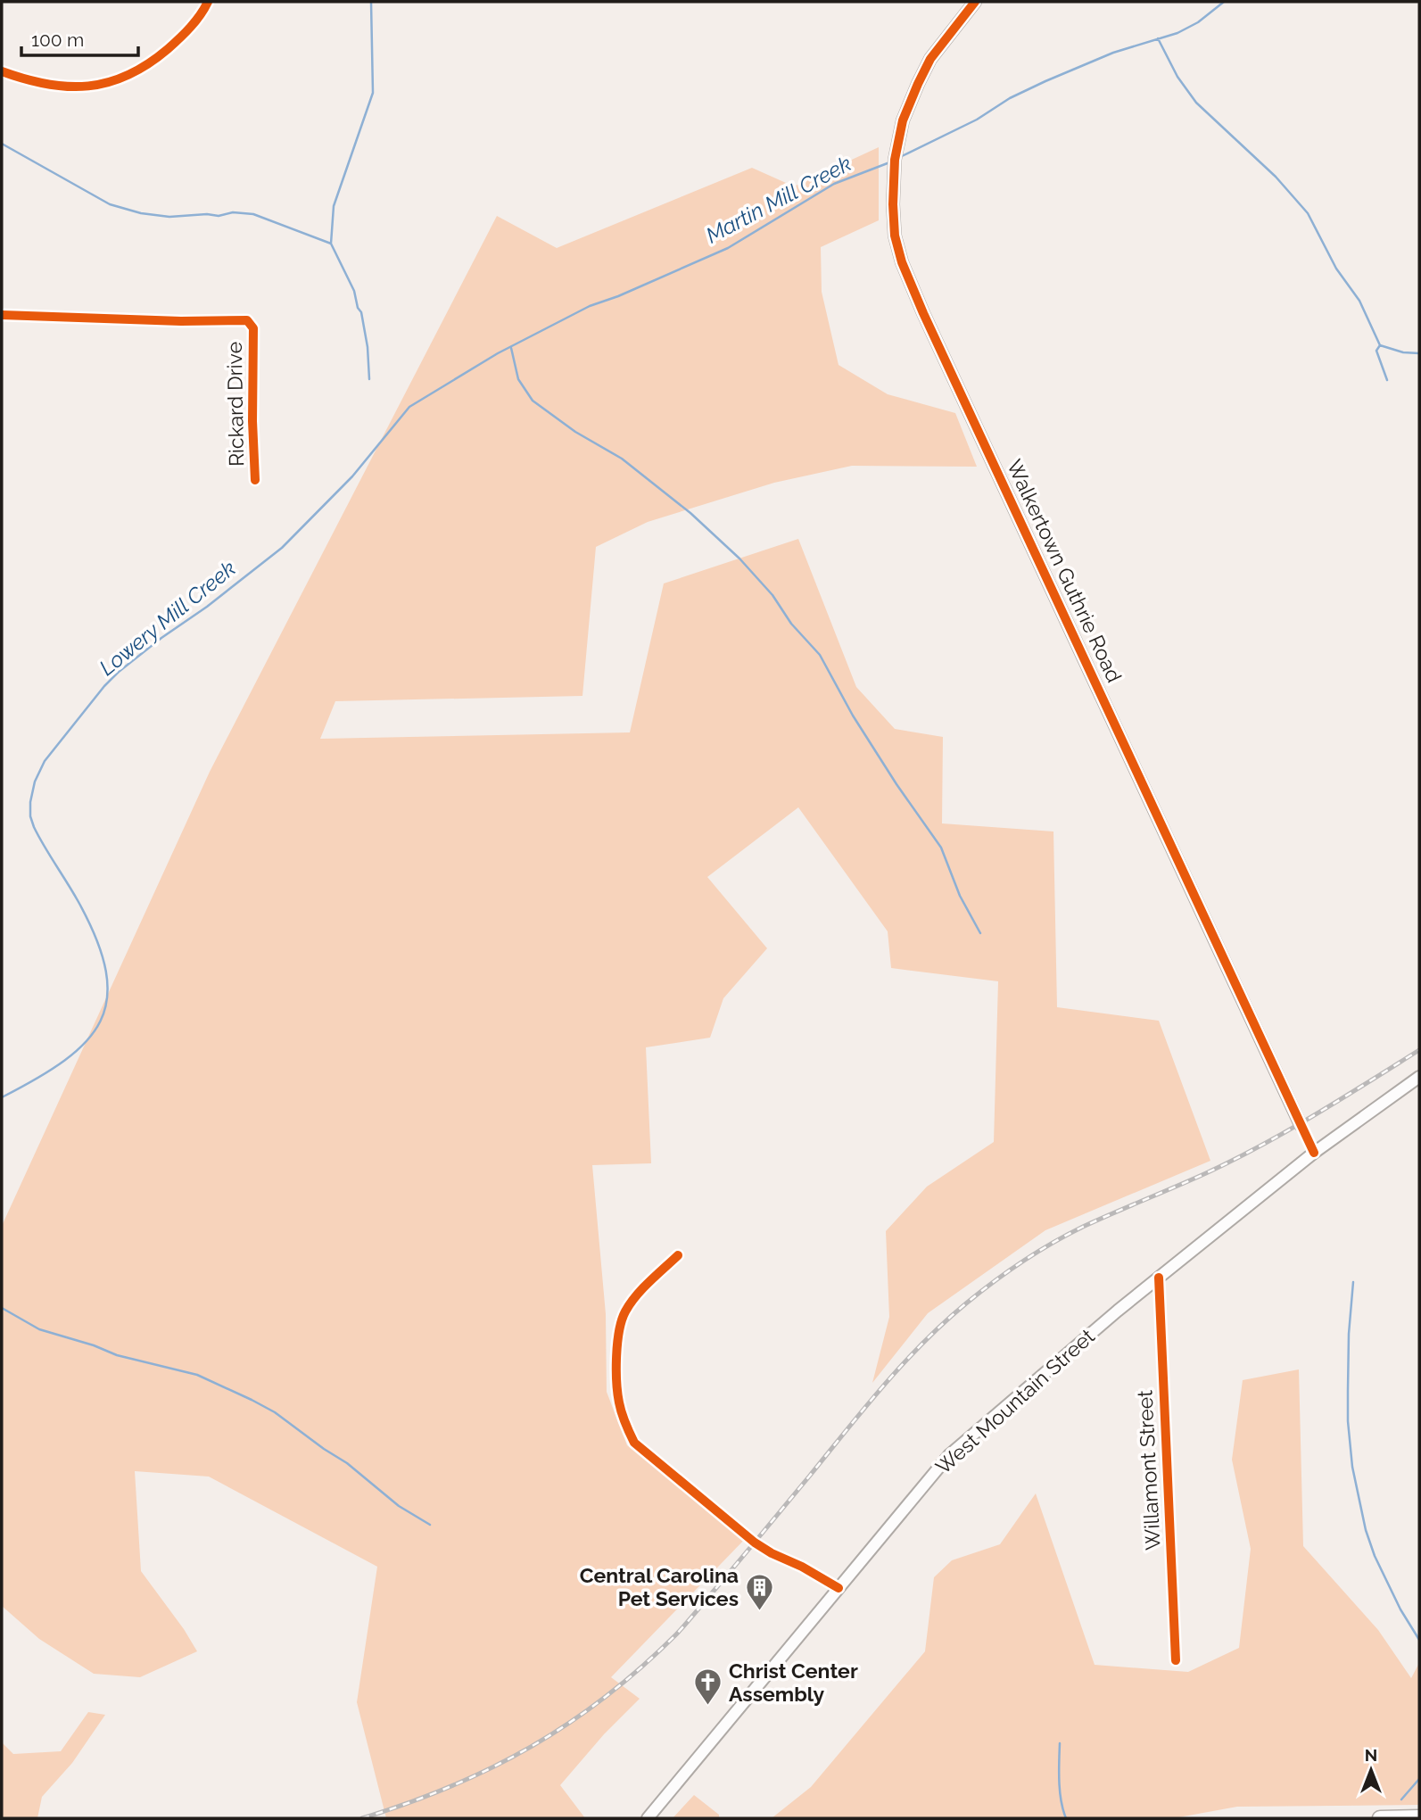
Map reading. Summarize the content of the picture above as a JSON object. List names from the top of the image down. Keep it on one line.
{"streets":{"street":["Rickard Drive","Walkertown Guthrie Road","West Mountain Street","Willamont Street"]},"crossings":[["Walkertown Guthrie Road","West Mountain Street"],["West Mountain Street","Willamont Street"]],"water":["Martin Mill Creek","Lowery Mill Creek"],"places":{"building":["Central Carolina Pet Services"],"church":["Christ Center Assembly"]},"scale_bar":"100 m","north":"top"}
